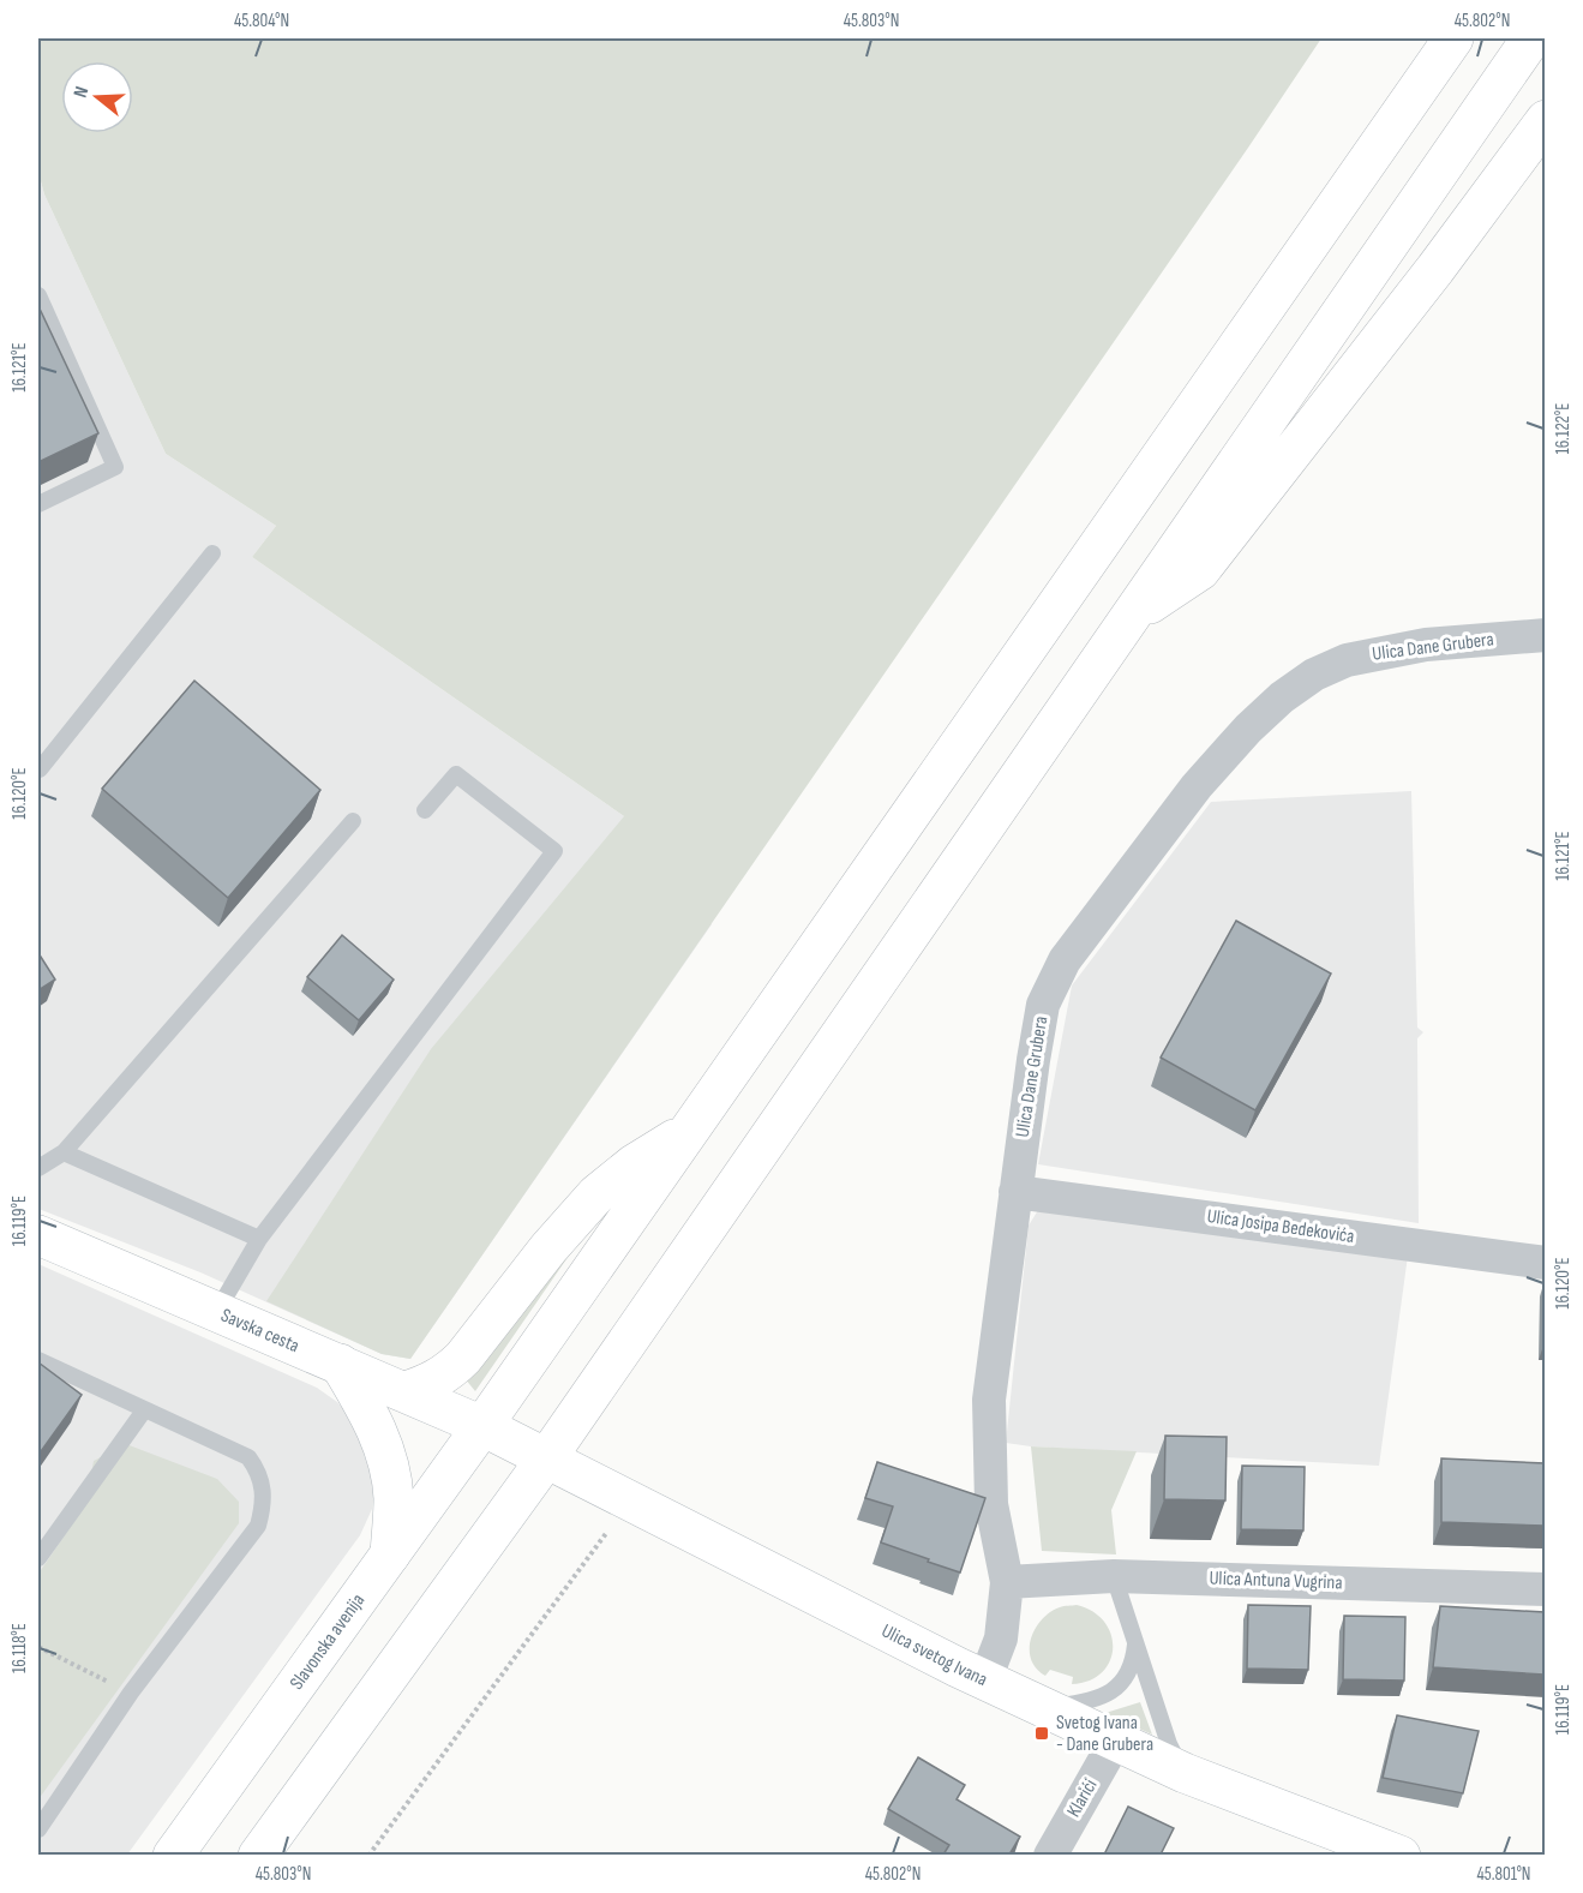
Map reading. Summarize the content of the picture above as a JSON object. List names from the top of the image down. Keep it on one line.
{"streets":{"main road":["Savska cesta","Slavonska avenija","Ulica svetog Ivana"],"street":["Ulica Dane Grubera","Ulica Josipa Bedekovića","Ulica Antuna Vugrina","Klarići"]},"crossings":[["Ulica Dane Grubera","Ulica Josipa Bedekovića"],["Ulica Dane Grubera","Ulica Antuna Vugrina"],["Ulica Dane Grubera","Ulica svetog Ivana"],["Savska cesta","Slavonska avenija"],["Savska cesta","Ulica svetog Ivana"],["Ulica Antuna Vugrina","Ulica svetog Ivana"],["Slavonska avenija","Ulica svetog Ivana"],["Ulica svetog Ivana","Klarići"]],"places":{"transit":["Svetog Ivana - Dane Grubera"]},"north":"left","coordinates":["45.804°N","45.803°N","45.802°N","16.121°E","16.122°E","16.120°E","16.119°E","16.118°E","45.801°N"]}
